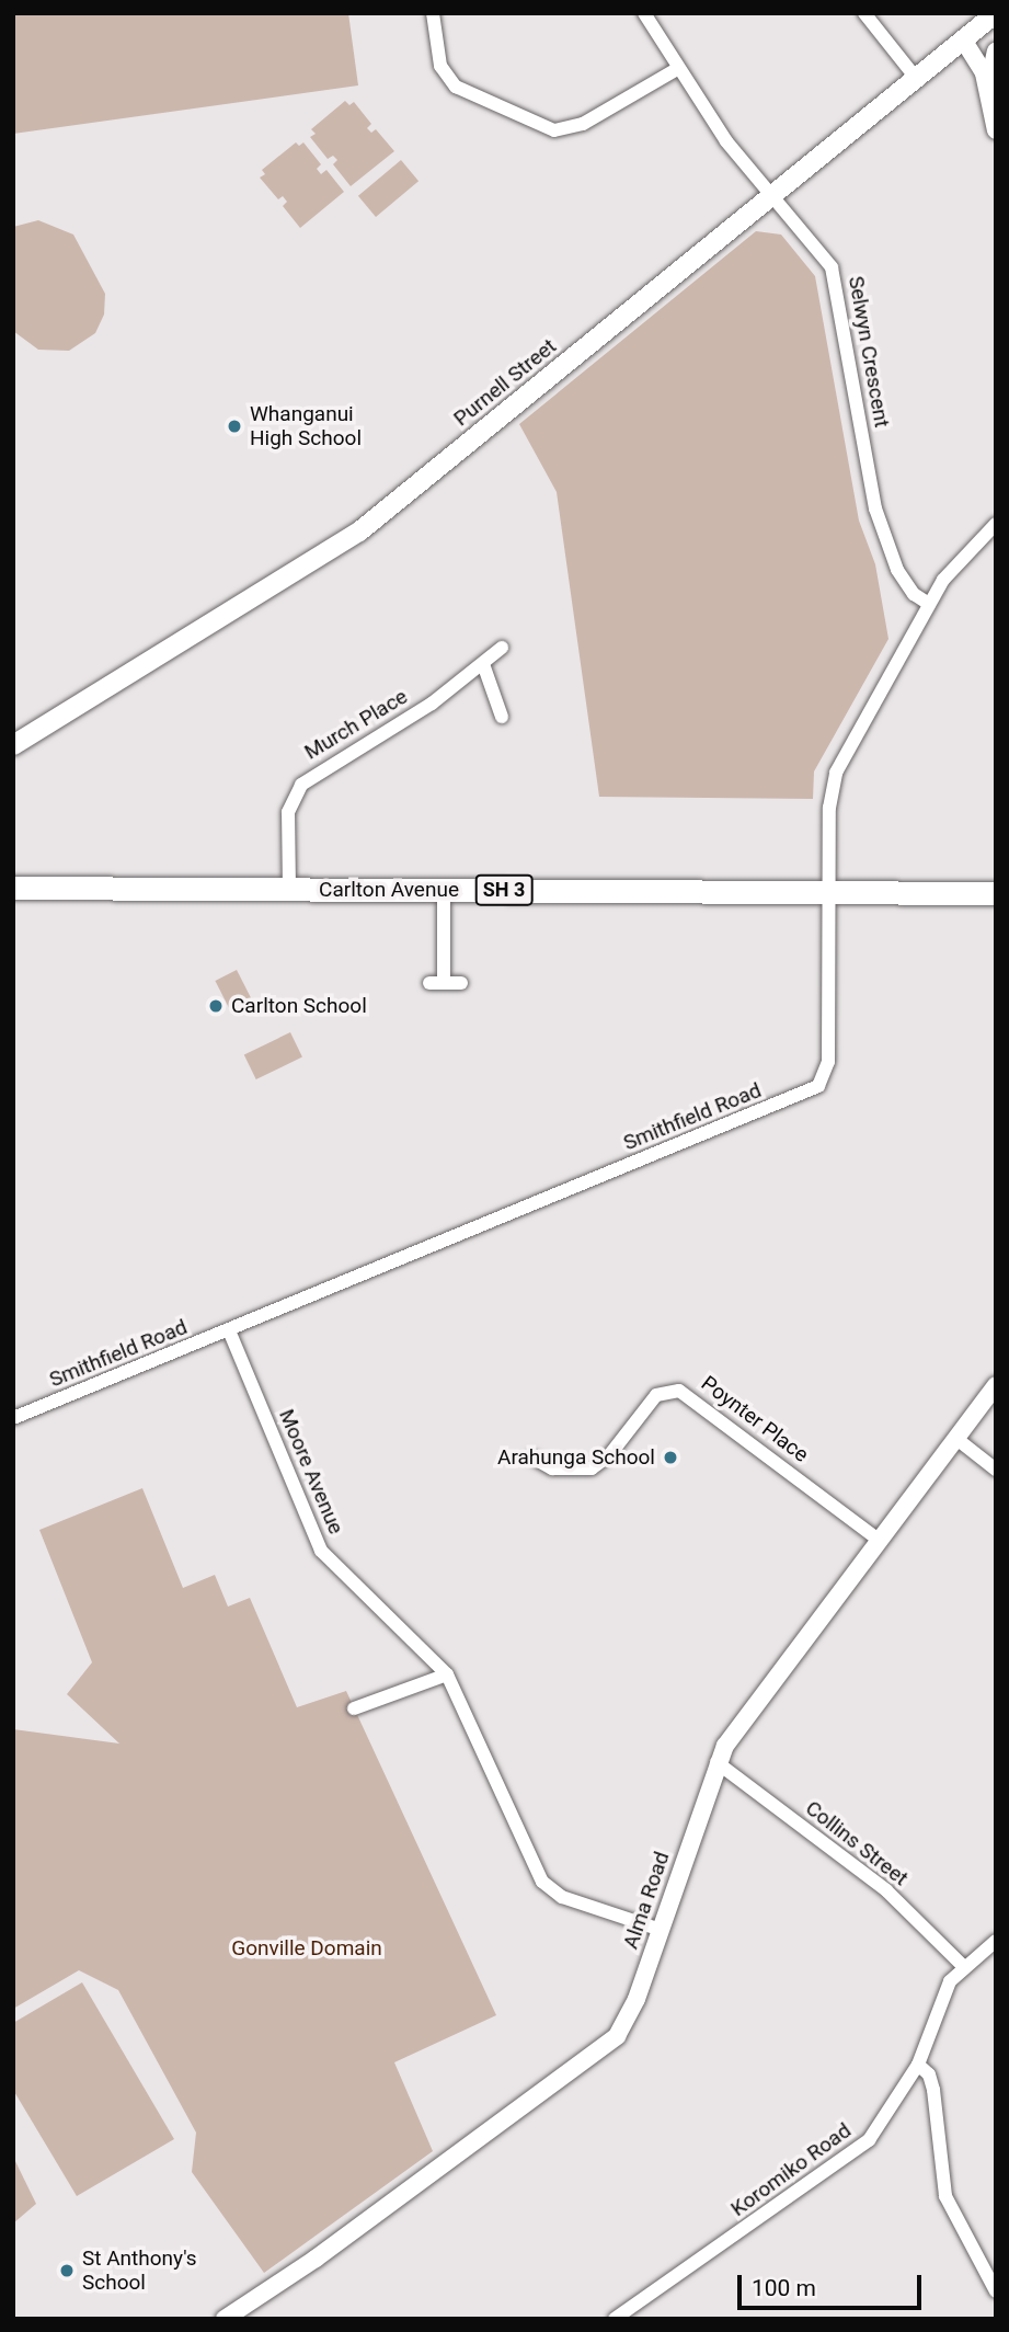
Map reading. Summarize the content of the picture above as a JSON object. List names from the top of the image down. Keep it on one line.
{"streets":{"highway":["Carlton Avenue","SH 3"],"main road":["Purnell Street"],"street":["Selwyn Crescent","Murch Place","Smithfield Road","Poynter Place","Moore Avenue","Collins Street","Alma Road","Koromiko Road"]},"crossings":[["Selwyn Crescent","Purnell Street"],["Selwyn Crescent","Smithfield Road"],["Murch Place","Carlton Avenue"],["Carlton Avenue","Smithfield Road"],["Smithfield Road","Moore Avenue"],["Poynter Place","Alma Road"],["Moore Avenue","Alma Road"],["Collins Street","Alma Road"],["Collins Street","Koromiko Road"]],"parks":["Gonville Domain"],"places":["Whanganui High School","Carlton School","Arahunga School","St Anthony's School"],"scale_bar":"100 m"}
